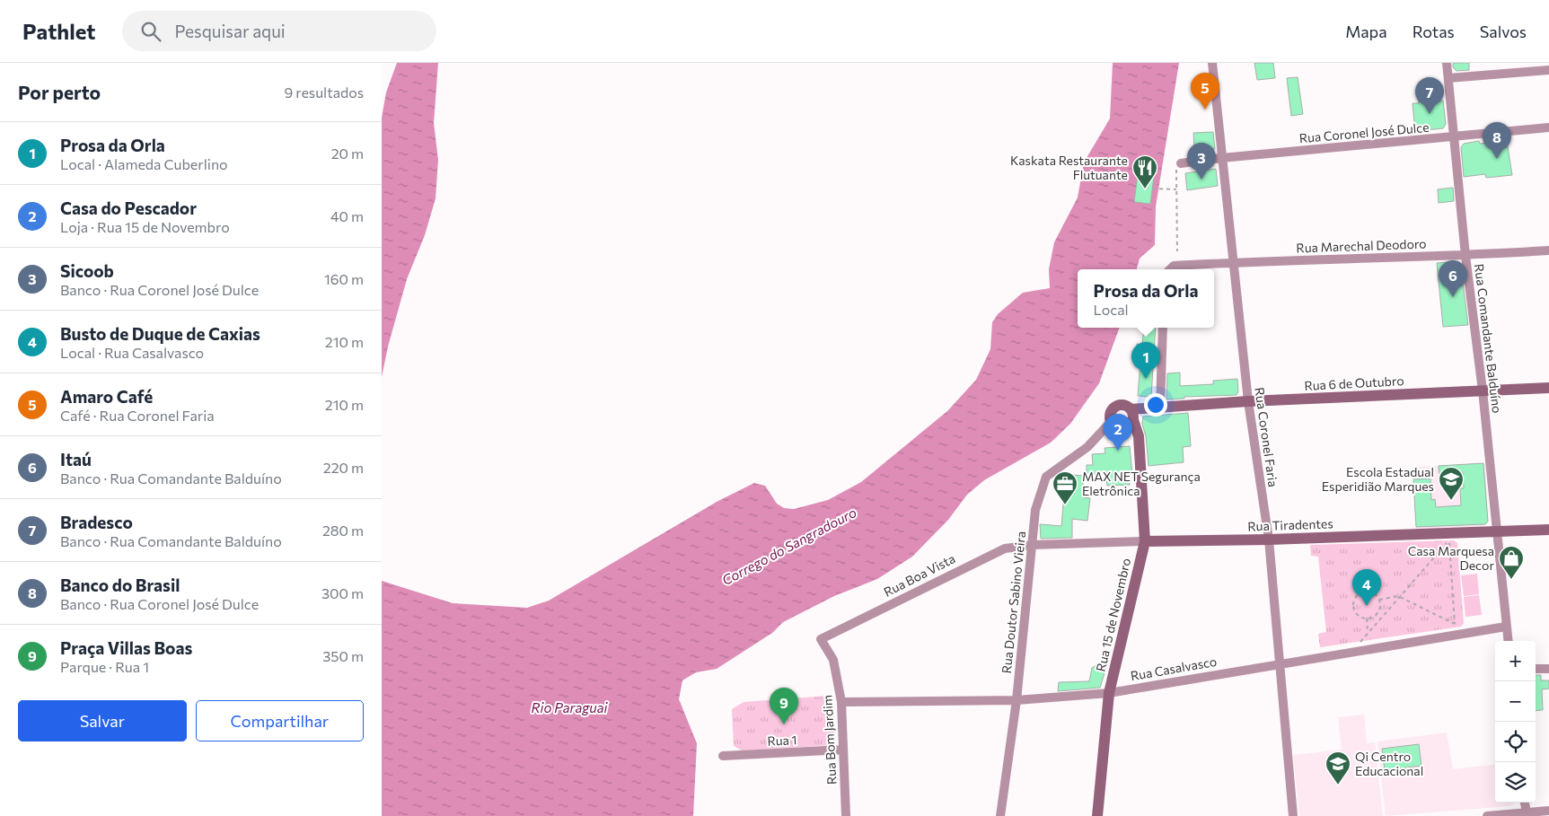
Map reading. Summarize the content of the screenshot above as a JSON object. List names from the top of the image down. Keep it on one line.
{"streets":{"street":["Rua Coronel José Dulce","Rua Marechal Deodoro","Rua Comandante Balduíno","Rua 6 de Outubro","Rua Coronel Faria","Rua Tiradentes","Rua Boa Vista","Rua Doutor Sabino Vieira","Rua 15 de Novembro","Rua Casalvasco","Rua Bom Jardim","Rua 1"]},"crossings":[["Rua Coronel José Dulce","Rua Comandante Balduíno"],["Rua Coronel José Dulce","Rua Coronel Faria"],["Rua Marechal Deodoro","Rua Comandante Balduíno"],["Rua Marechal Deodoro","Rua Coronel Faria"],["Rua Comandante Balduíno","Rua 6 de Outubro"],["Rua Comandante Balduíno","Rua Tiradentes"],["Rua Comandante Balduíno","Rua Casalvasco"],["Rua 6 de Outubro","Rua Coronel Faria"],["Rua 6 de Outubro","Rua Doutor Sabino Vieira"],["Rua 6 de Outubro","Rua 15 de Novembro"],["Rua Coronel Faria","Rua Tiradentes"],["Rua Coronel Faria","Rua Casalvasco"],["Rua Tiradentes","Rua Boa Vista"],["Rua Tiradentes","Rua Doutor Sabino Vieira"],["Rua Tiradentes","Rua 15 de Novembro"],["Rua Boa Vista","Rua Doutor Sabino Vieira"],["Rua Boa Vista","Rua Bom Jardim"],["Rua Doutor Sabino Vieira","Rua 15 de Novembro"],["Rua Doutor Sabino Vieira","Rua Casalvasco"],["Rua 15 de Novembro","Rua Casalvasco"],["Rua Casalvasco","Rua Bom Jardim"],["Rua Bom Jardim","Rua 1"]],"water":["Corrego do Sangradouro","Rio Paraguai"],"places":{"restaurant":["Kaskata Restaurante Flutuante"],"school or university":["Escola Estadual Esperidião Marques","Qi Centro Educacional"],"office":["MAX NET Segurança Eletrônica"],"shop":["Casa Marquesa Decor"]},"page":{"header":"Pathlet","search":"Pesquisar aqui","nav":["Mapa","Rotas","Salvos"],"heading":["Por perto","9 resultados"],"pins":["5","7","8","3","6","1","2","4","9"],"list":[{"mark":"1","name":"Prosa da Orla","note":"Local · Alameda Cuberlino","value":"20 m"},{"mark":"2","name":"Casa do Pescador","note":"Loja · Rua 15 de Novembro","value":"40 m"},{"mark":"3","name":"Sicoob","note":"Banco · Rua Coronel José Dulce","value":"160 m"},{"mark":"4","name":"Busto de Duque de Caxias","note":"Local · Rua Casalvasco","value":"210 m"},{"mark":"5","name":"Amaro Café","note":"Café · Rua Coronel Faria","value":"210 m"},{"mark":"6","name":"Itaú","note":"Banco · Rua Comandante Balduíno","value":"220 m"},{"mark":"7","name":"Bradesco","note":"Banco · Rua Comandante Balduíno","value":"280 m"},{"mark":"8","name":"Banco do Brasil","note":"Banco · Rua Coronel José Dulce","value":"300 m"},{"mark":"9","name":"Praça Villas Boas","note":"Parque · Rua 1","value":"350 m"}],"popup":["Prosa da Orla","Local"],"map_buttons":["+","−"],"buttons":["Salvar","Compartilhar"]}}
